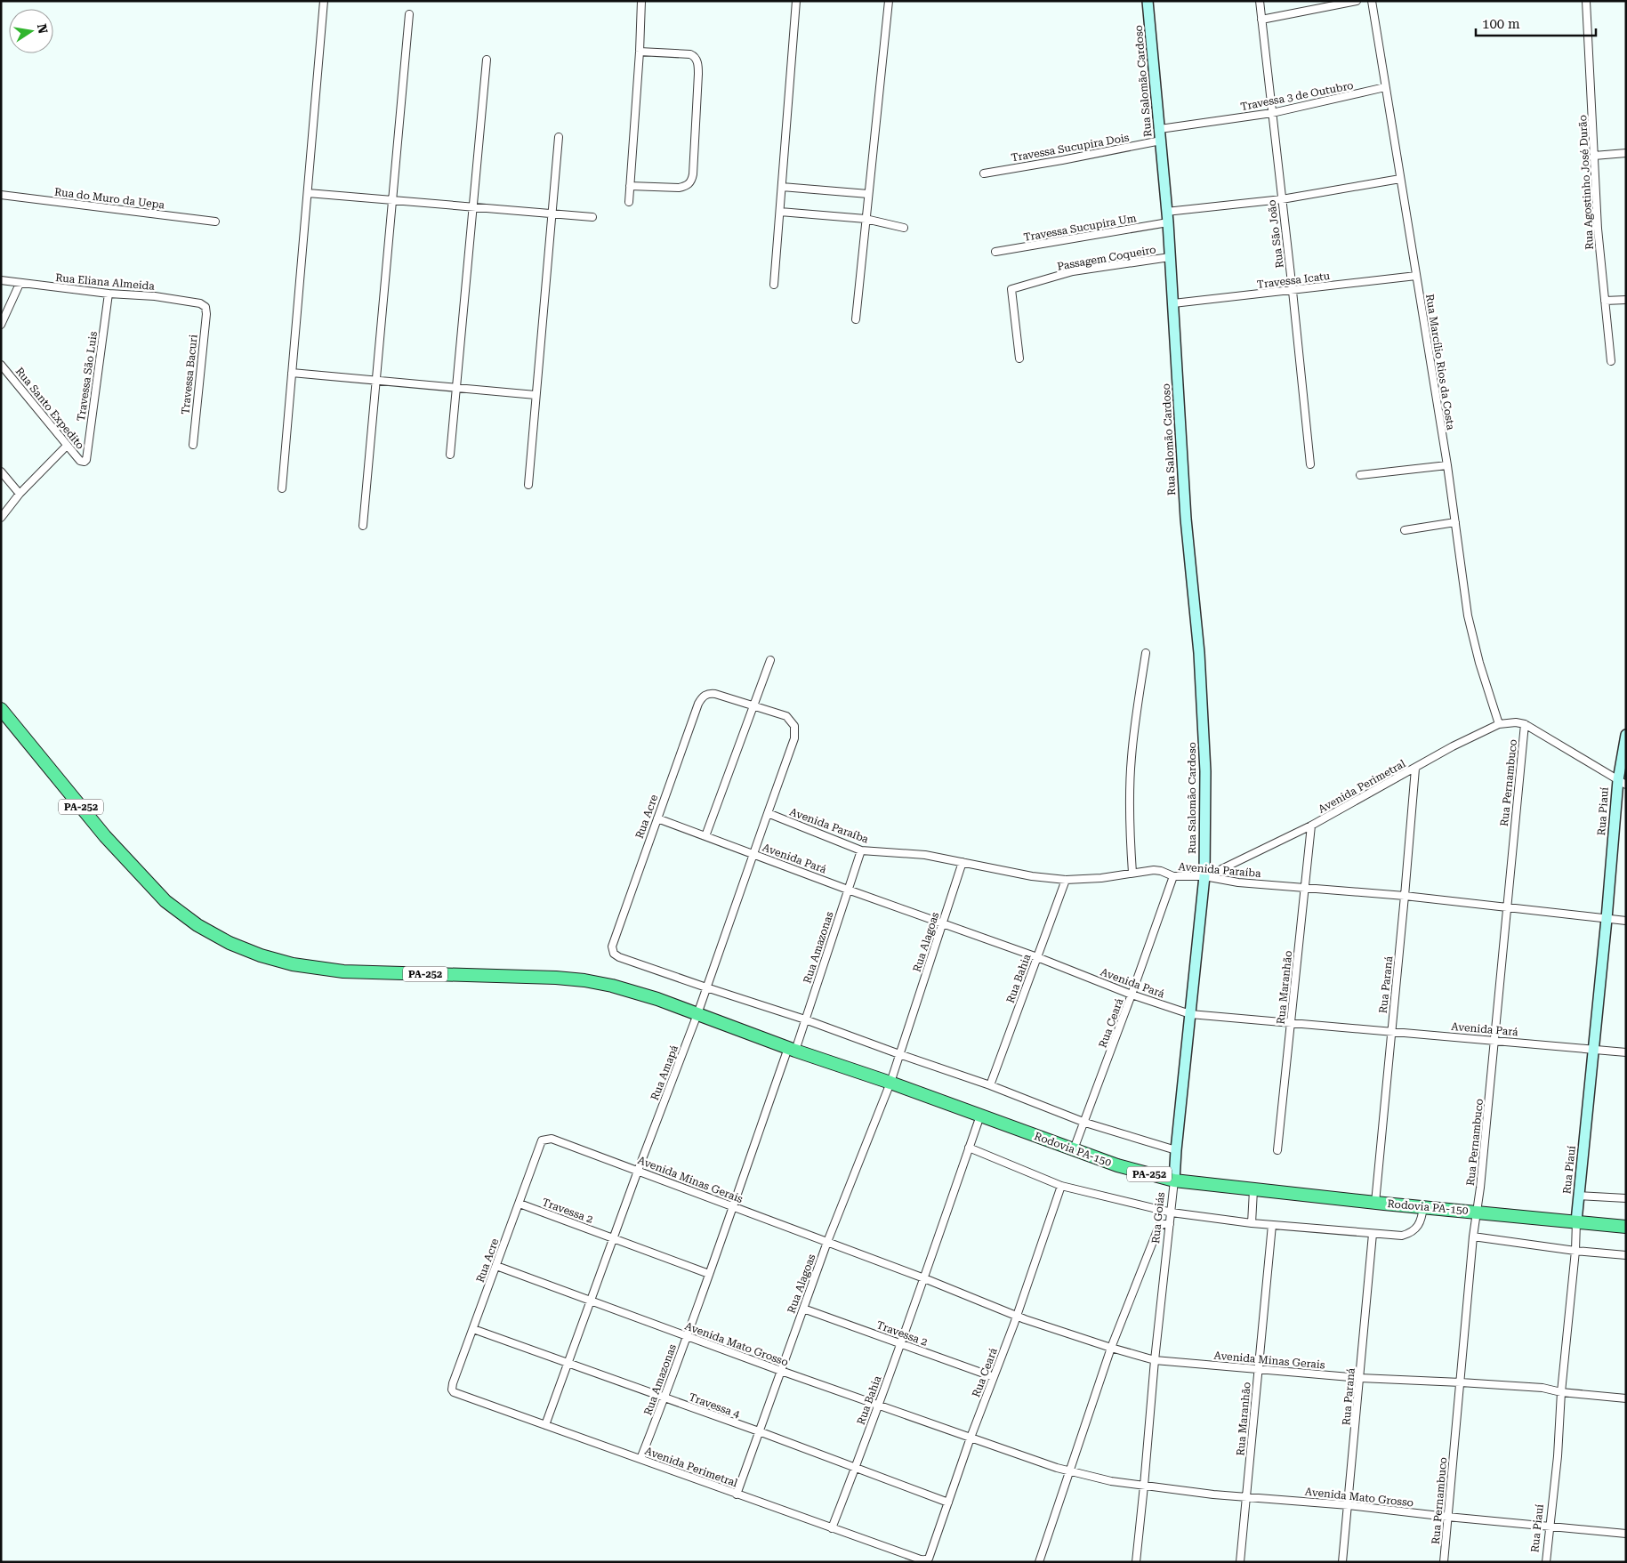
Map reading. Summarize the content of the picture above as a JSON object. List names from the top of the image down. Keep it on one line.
{"streets":{"highway":["PA-252","Rodovia PA-150"],"street":["Rua Salomão Cardoso","Travessa 3 de Outubro","Travessa Sucupira Dois","Rua Agostinho José Durão","Rua do Muro da Uepa","Travessa Sucupira Um","Rua São João","Passagem Coqueiro","Travessa Icatu","Rua Eliana Almeida","Rua Marcílio Rios da Costa","Travessa Bacuri","Travessa São Luis","Rua Santo Expedito","Rua Pernambuco","Avenida Perimetral","Rua Piauí","Rua Acre","Avenida Paraíba","Avenida Pará","Rua Alagoas","Rua Amazonas","Rua Bahia","Rua Paraná","Rua Maranhão","Rua Ceará","Rua Amapá","Avenida Minas Gerais","Travessa 2","Rua Goiás","Avenida Mato Grosso","Travessa 4"]},"crossings":[["Rua Salomão Cardoso","Travessa 3 de Outubro"],["Rua Salomão Cardoso","Travessa Sucupira Dois"],["Rua Salomão Cardoso","Travessa Sucupira Um"],["Rua Salomão Cardoso","Passagem Coqueiro"],["Rua Salomão Cardoso","Travessa Icatu"],["Rua Salomão Cardoso","Avenida Perimetral"],["Rua Salomão Cardoso","Avenida Paraíba"],["Rua Salomão Cardoso","Rua Goiás"],["Travessa 3 de Outubro","Rua São João"],["Travessa 3 de Outubro","Rua Marcílio Rios da Costa"],["Rua São João","Travessa Icatu"],["Travessa Icatu","Rua Marcílio Rios da Costa"],["Rua Eliana Almeida","Travessa Bacuri"],["Rua Eliana Almeida","Travessa São Luis"],["Rua Marcílio Rios da Costa","Avenida Perimetral"],["Travessa São Luis","Rua Santo Expedito"],["Rua Pernambuco","Avenida Perimetral"],["Rua Pernambuco","Avenida Paraíba"],["Rua Pernambuco","Avenida Pará"],["Rua Pernambuco","Rodovia PA-150"],["Rua Pernambuco","Avenida Minas Gerais"],["Rua Pernambuco","Avenida Mato Grosso"],["Avenida Perimetral","Rua Acre"],["Avenida Perimetral","Avenida Paraíba"],["Avenida Perimetral","Rua Alagoas"],["Avenida Perimetral","Rua Amazonas"],["Avenida Perimetral","Rua Bahia"],["Avenida Perimetral","Rua Paraná"],["Avenida Perimetral","Rua Maranhão"],["Avenida Perimetral","Rua Ceará"],["Avenida Perimetral","Rua Amapá"],["Avenida Perimetral","Rua Goiás"],["PA-252","Rua Amapá"],["PA-252","Rodovia PA-150"],["Rua Piauí","Avenida Paraíba"],["Rua Piauí","Avenida Pará"],["Rua Piauí","Rodovia PA-150"],["Rua Piauí","Avenida Minas Gerais"],["Rua Piauí","Avenida Mato Grosso"],["Rua Acre","Avenida Pará"],["Rua Acre","Rua Amapá"],["Rua Acre","Avenida Minas Gerais"],["Rua Acre","Travessa 2"],["Rua Acre","Avenida Mato Grosso"],["Rua Acre","Travessa 4"],["Avenida Paraíba","Rua Alagoas"],["Avenida Paraíba","Rua Amazonas"],["Avenida Paraíba","Rua Bahia"],["Avenida Paraíba","Rua Paraná"],["Avenida Paraíba","Rua Maranhão"],["Avenida Paraíba","Rua Ceará"],["Avenida Paraíba","Rua Amapá"],["Avenida Paraíba","Rua Goiás"],["Avenida Pará","Rua Alagoas"],["Avenida Pará","Rua Amazonas"],["Avenida Pará","Rua Bahia"],["Avenida Pará","Rua Paraná"],["Avenida Pará","Rua Maranhão"],["Avenida Pará","Rua Ceará"],["Avenida Pará","Rua Amapá"],["Avenida Pará","Rua Goiás"],["Rua Alagoas","Rodovia PA-150"],["Rua Alagoas","Avenida Minas Gerais"],["Rua Alagoas","Travessa 2"],["Rua Alagoas","Avenida Mato Grosso"],["Rua Alagoas","Travessa 4"],["Rua Amazonas","Rodovia PA-150"],["Rua Amazonas","Avenida Minas Gerais"],["Rua Amazonas","Travessa 2"],["Rua Amazonas","Avenida Mato Grosso"],["Rua Amazonas","Travessa 4"],["Rua Bahia","Rodovia PA-150"],["Rua Bahia","Avenida Minas Gerais"],["Rua Bahia","Travessa 2"],["Rua Bahia","Avenida Mato Grosso"],["Rua Bahia","Travessa 4"],["Rua Paraná","Rodovia PA-150"],["Rua Paraná","Avenida Minas Gerais"],["Rua Paraná","Avenida Mato Grosso"],["Rua Maranhão","Avenida Minas Gerais"],["Rua Maranhão","Avenida Mato Grosso"],["Rua Ceará","Rodovia PA-150"],["Rua Ceará","Avenida Minas Gerais"],["Rua Ceará","Travessa 2"],["Rua Ceará","Avenida Mato Grosso"],["Rua Ceará","Travessa 4"],["Rua Amapá","Rodovia PA-150"],["Rua Amapá","Avenida Minas Gerais"],["Rua Amapá","Travessa 2"],["Rua Amapá","Avenida Mato Grosso"],["Rua Amapá","Travessa 4"],["Rodovia PA-150","Rua Goiás"],["Avenida Minas Gerais","Rua Goiás"],["Rua Goiás","Avenida Mato Grosso"]],"scale_bar":"100 m","north":"right"}
